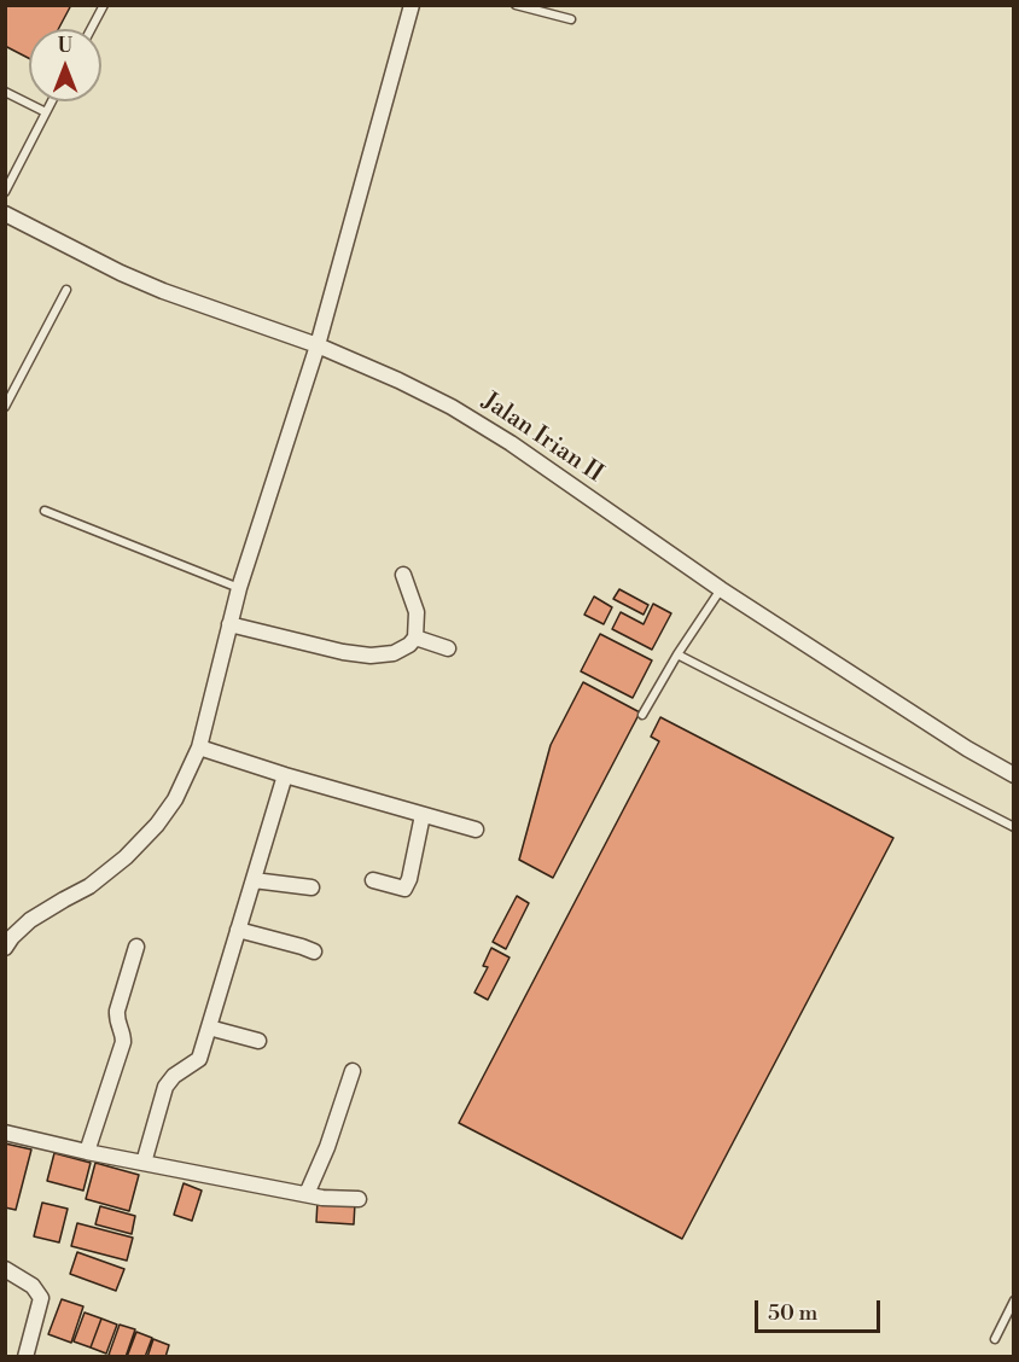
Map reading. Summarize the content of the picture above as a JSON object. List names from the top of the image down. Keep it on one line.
{"streets":{"street":["Jalan Irian II"]},"scale_bar":"50 m","north":"top"}
